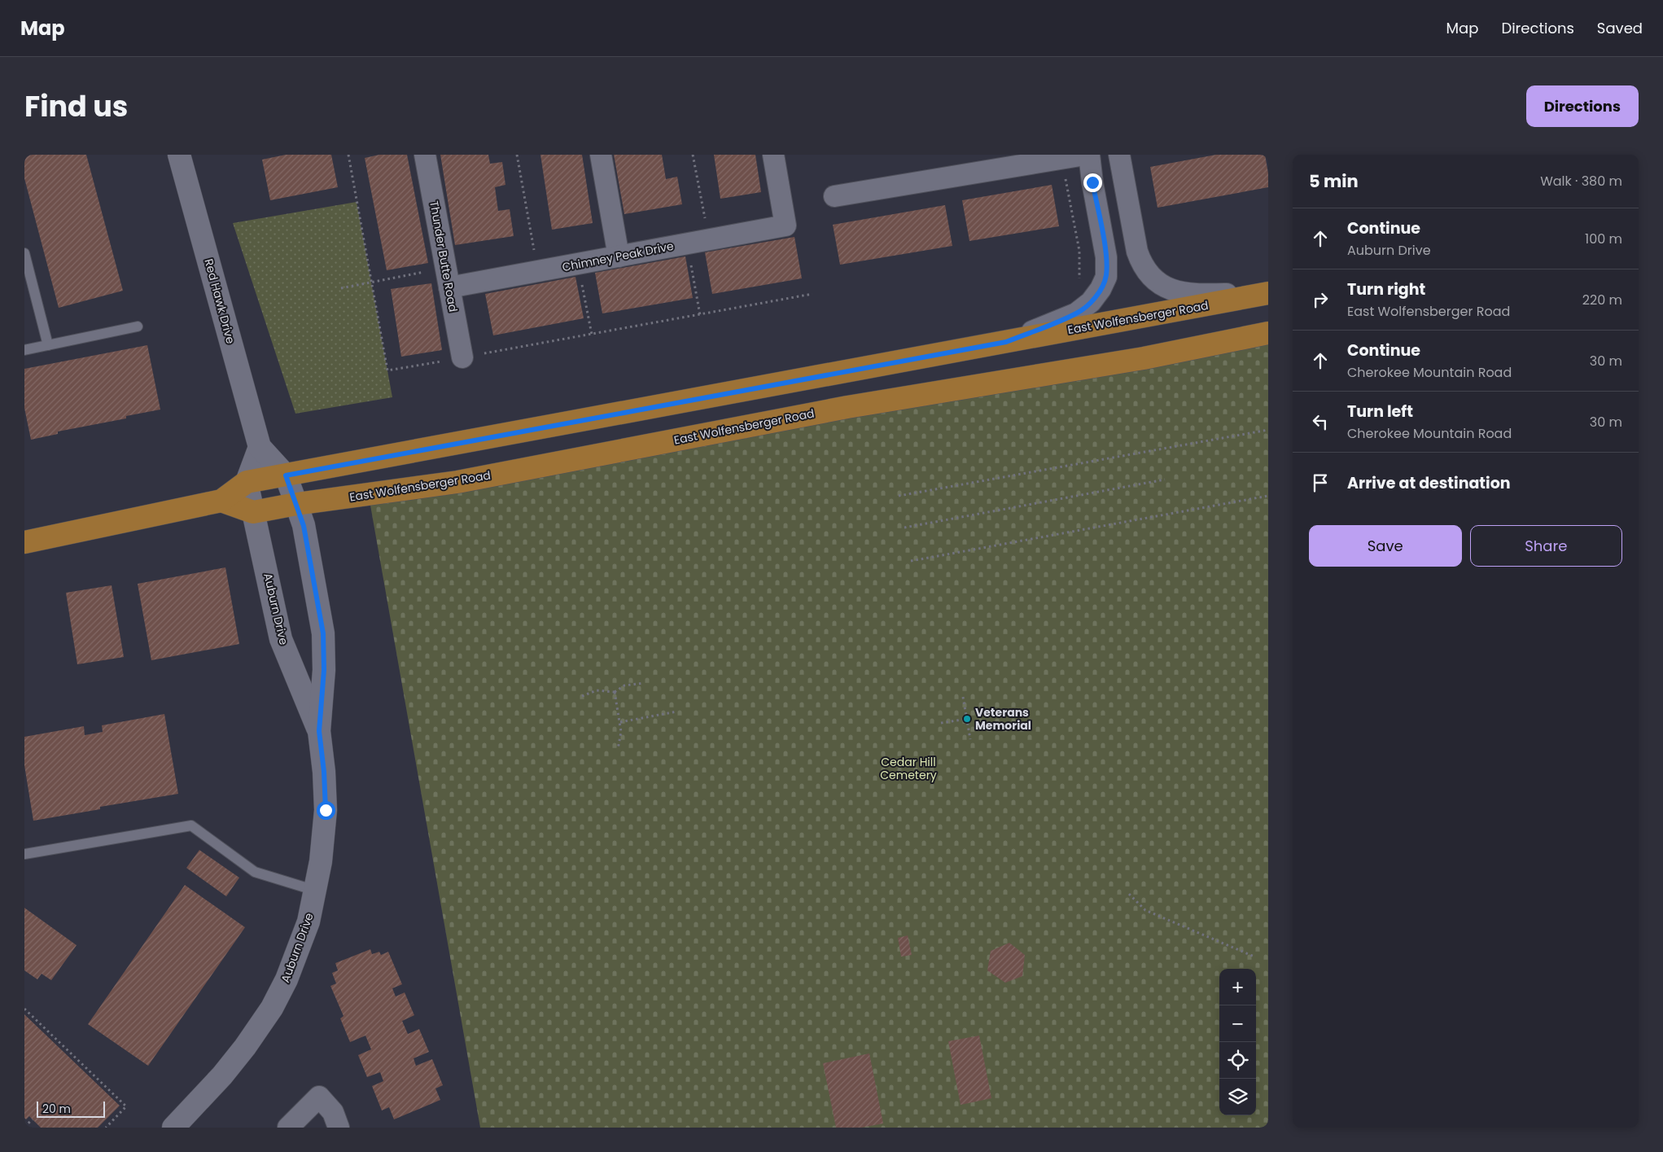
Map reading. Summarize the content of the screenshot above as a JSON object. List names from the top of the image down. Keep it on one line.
{"streets":{"main road":["East Wolfensberger Road"],"street":["Thunder Butte Road","Chimney Peak Drive","Red Hawk Drive","Auburn Drive"]},"crossings":[["Thunder Butte Road","Chimney Peak Drive"],["Red Hawk Drive","East Wolfensberger Road"],["Red Hawk Drive","Auburn Drive"],["East Wolfensberger Road","Auburn Drive"]],"parks":["Cedar Hill Cemetery"],"places":["Veterans Memorial"],"scale_bar":"20 m","page":{"header":"Map","nav":["Map","Directions","Saved"],"title":"Find us","buttons":["Directions",["Save","Share"]],"heading":["5 min","Walk · 380 m"],"list":[["Continue","Auburn Drive","100 m"],["Turn right","East Wolfensberger Road","220 m"],["Continue","Cherokee Mountain Road","30 m"],["Turn left","Cherokee Mountain Road","30 m"],"Arrive at destination"],"map_buttons":["+","−"],"scale":"20 m"}}
